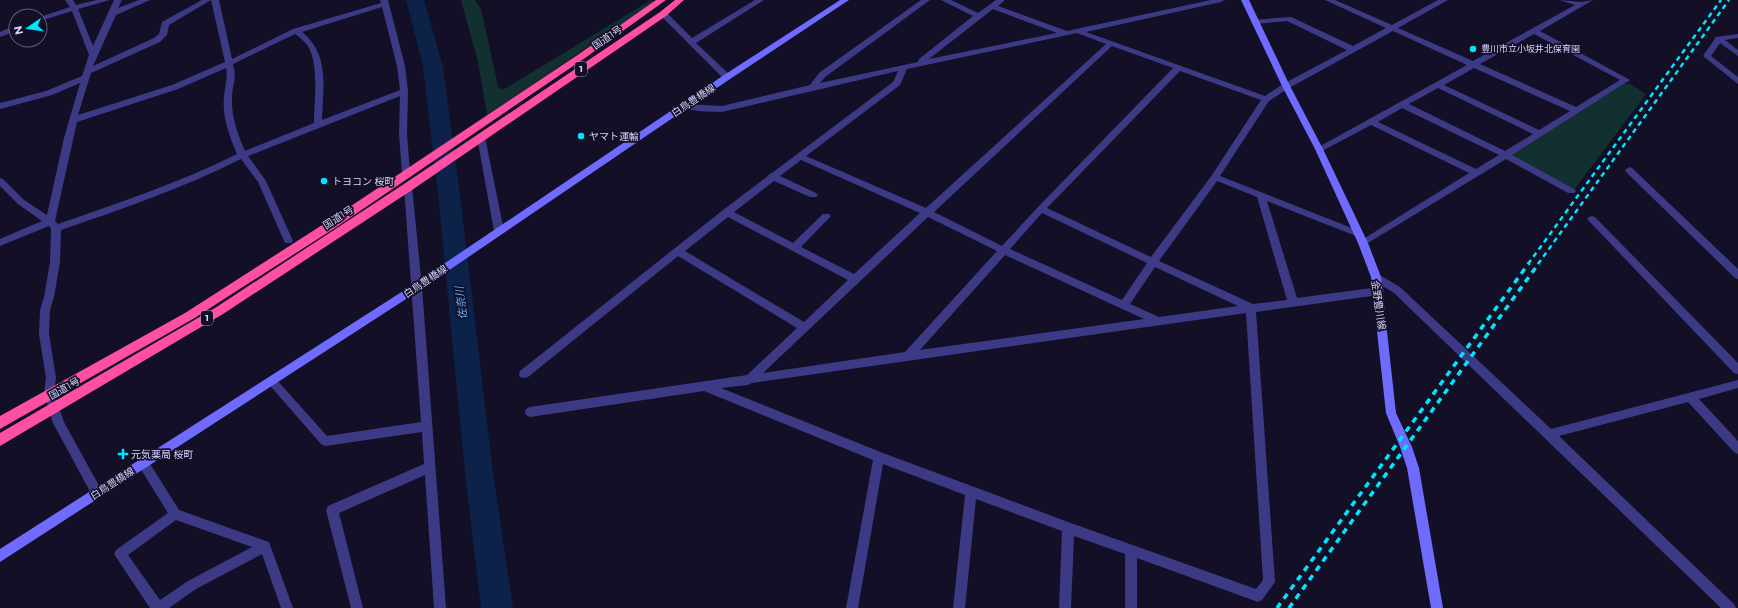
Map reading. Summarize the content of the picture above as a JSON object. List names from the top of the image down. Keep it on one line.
{"streets":{"highway":["国道1号","1"],"main road":["白鳥豊橋線","金野豊川線"]},"water":["佐奈川"],"places":{"other":["豊川市立小坂井北保育園","ヤマト運輸","トヨコン 桜町"],"health":["元気薬局 桜町"]},"north":"left"}
